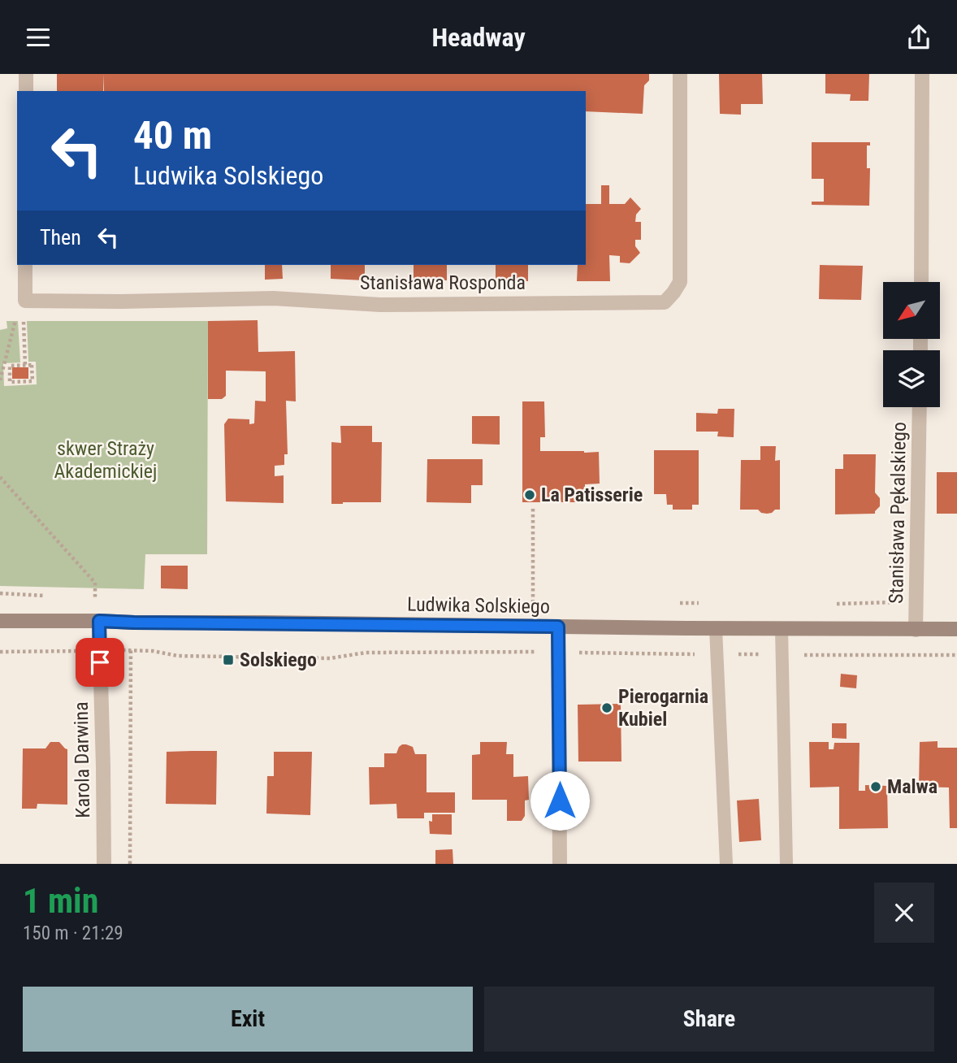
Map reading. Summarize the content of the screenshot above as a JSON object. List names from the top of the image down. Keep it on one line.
{"streets":{"main road":["Ludwika Solskiego"],"street":["Stanisława Rosponda","Stanisława Pękalskiego","Karola Darwina"]},"crossings":[["Stanisława Pękalskiego","Ludwika Solskiego"],["Ludwika Solskiego","Karola Darwina"]],"parks":["skwer Straży Akademickiej"],"places":{"other":["La Patisserie","Pierogarnia Kubiel","Malwa"],"transit":["Solskiego"]},"north":"bottom left","page":{"header":"Headway","turn":["40 m","Ludwika Solskiego"],"then":"Then","heading":["1 min","150 m · 21:29"],"buttons":["Exit","Share"]}}
